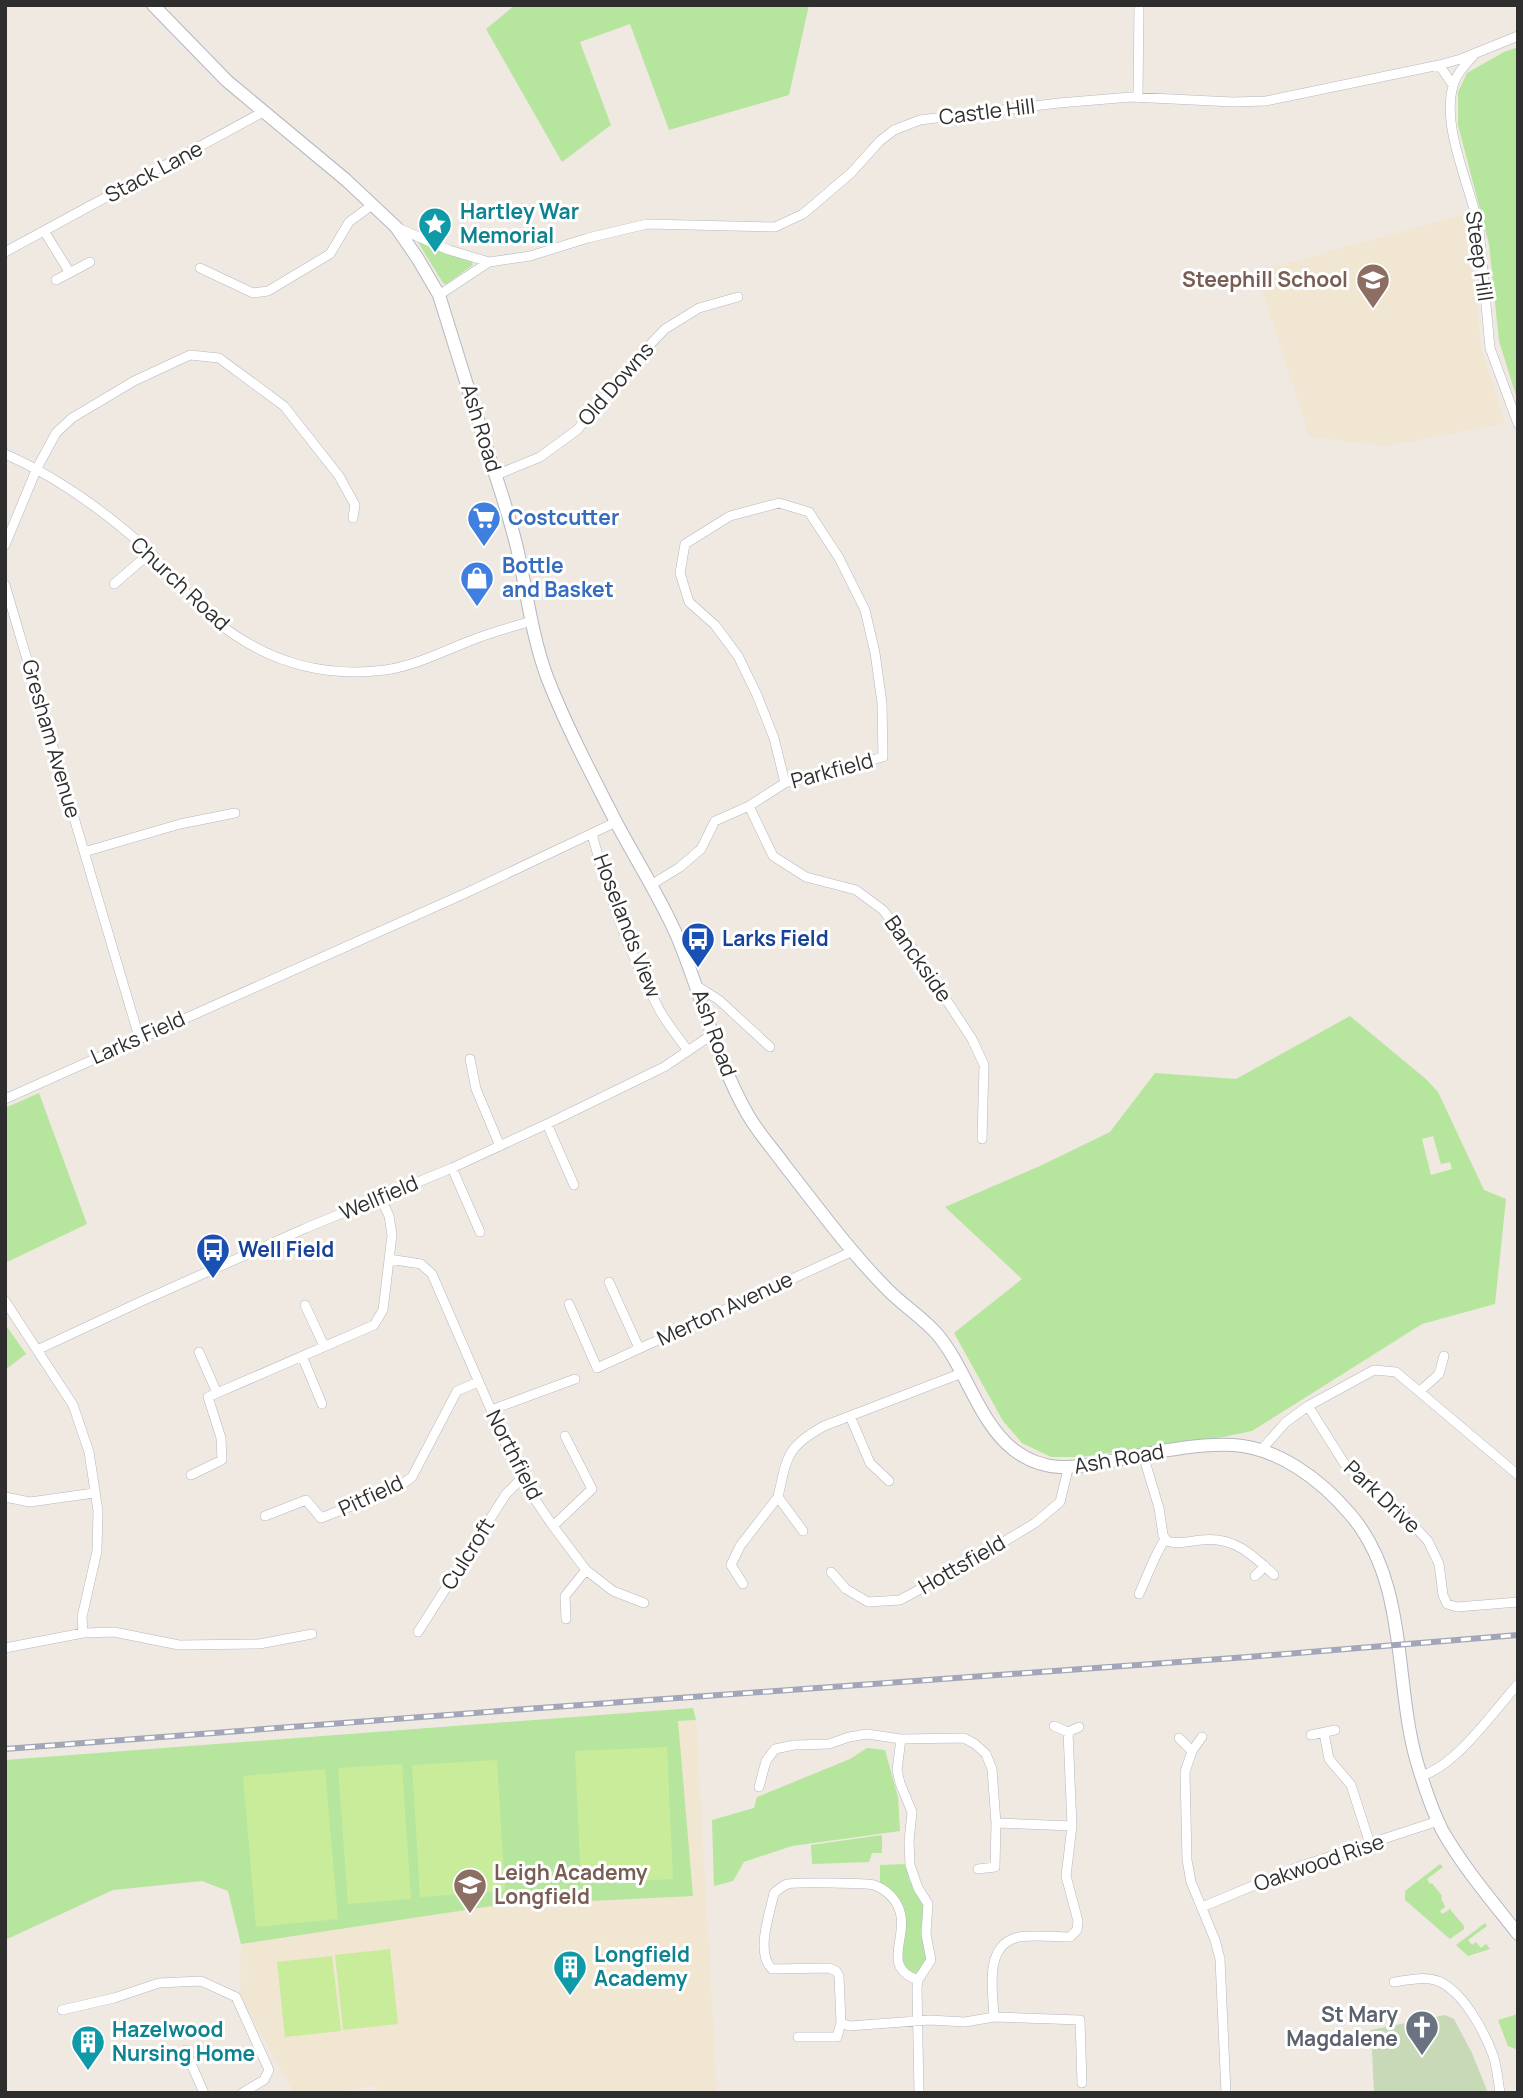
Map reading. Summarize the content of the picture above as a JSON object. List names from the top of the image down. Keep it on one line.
{"streets":{"street":["Castle Hill","Stack Lane","Steep Hill","Old Downs","Ash Road","Church Road","Gresham Avenue","Parkfield","Hoselands View","Banckside","Larks Field","Wellfield","Merton Avenue","Northfield","Pitfield","Park Drive","Culcroft","Hottsfield","Oakwood Rise"]},"crossings":[["Castle Hill","Ash Road"],["Stack Lane","Ash Road"],["Old Downs","Ash Road"],["Ash Road","Church Road"],["Ash Road","Parkfield"],["Ash Road","Larks Field"],["Ash Road","Wellfield"],["Ash Road","Merton Avenue"],["Ash Road","Hottsfield"],["Ash Road","Oakwood Rise"],["Gresham Avenue","Larks Field"],["Parkfield","Banckside"],["Hoselands View","Larks Field"],["Hoselands View","Wellfield"],["Northfield","Pitfield"],["Northfield","Culcroft"]],"places":{"place":["Hartley War Memorial"],"school or university":["Steephill School","Leigh Academy Longfield"],"supermarket":["Costcutter"],"shop":["Bottle and Basket"],"bus stop":["Larks Field","Well Field"],"building":["Longfield Academy","Hazelwood Nursing Home"],"church":["St Mary Magdalene"]}}
